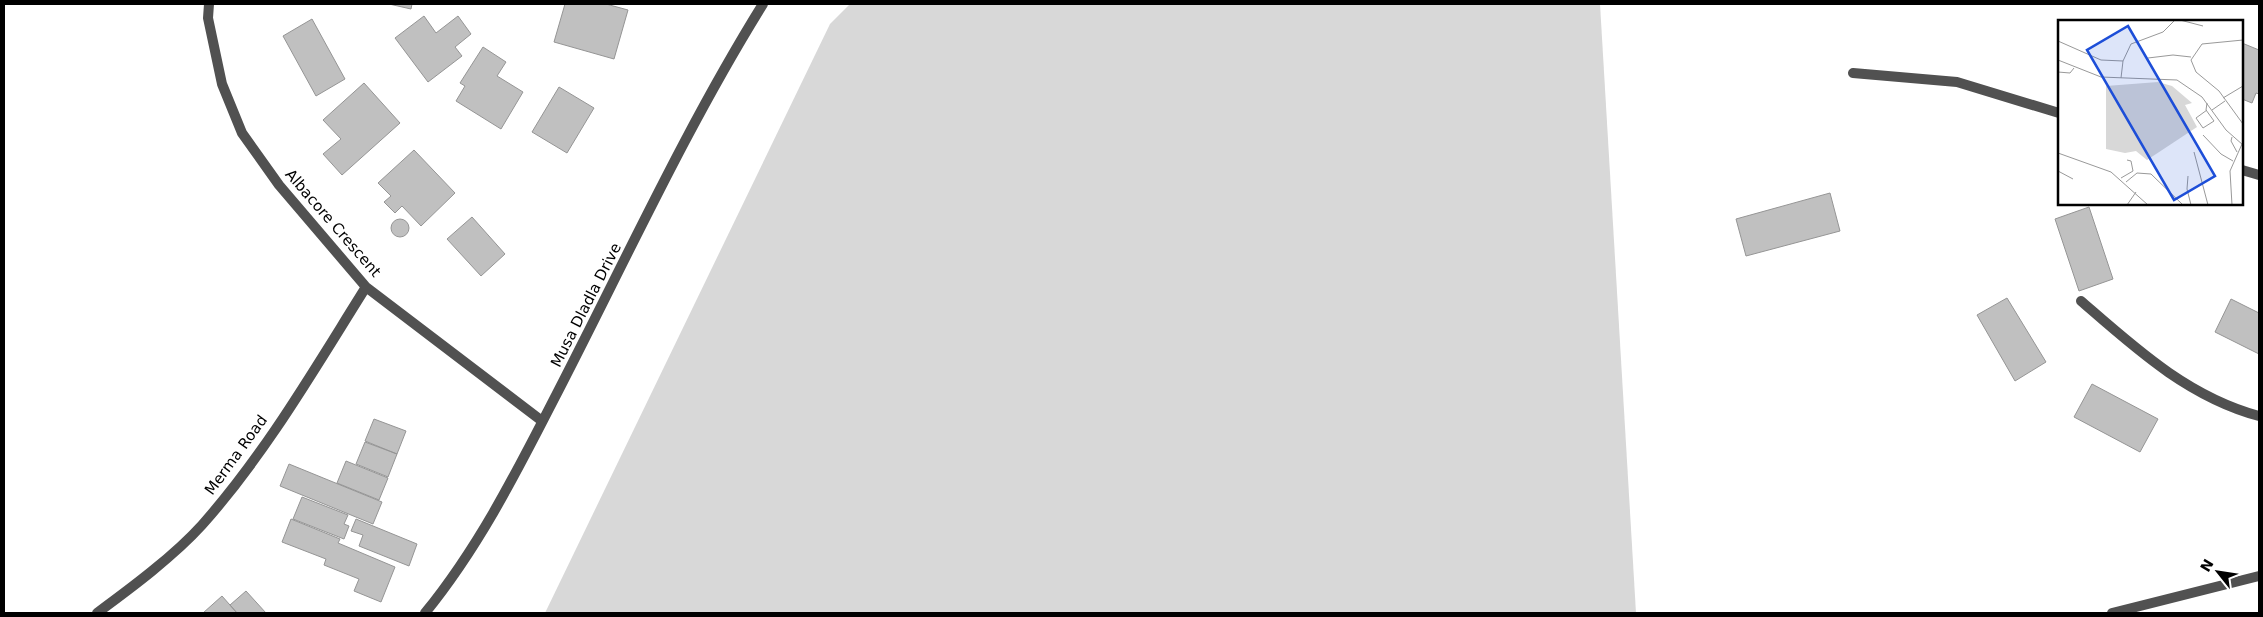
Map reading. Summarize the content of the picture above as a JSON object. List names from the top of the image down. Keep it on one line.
{"streets":{"street":["Albacore Crescent","Musa Dladla Drive","Merma Road"]},"crossings":[["Albacore Crescent","Musa Dladla Drive"],["Albacore Crescent","Merma Road"]],"north":"top left"}
